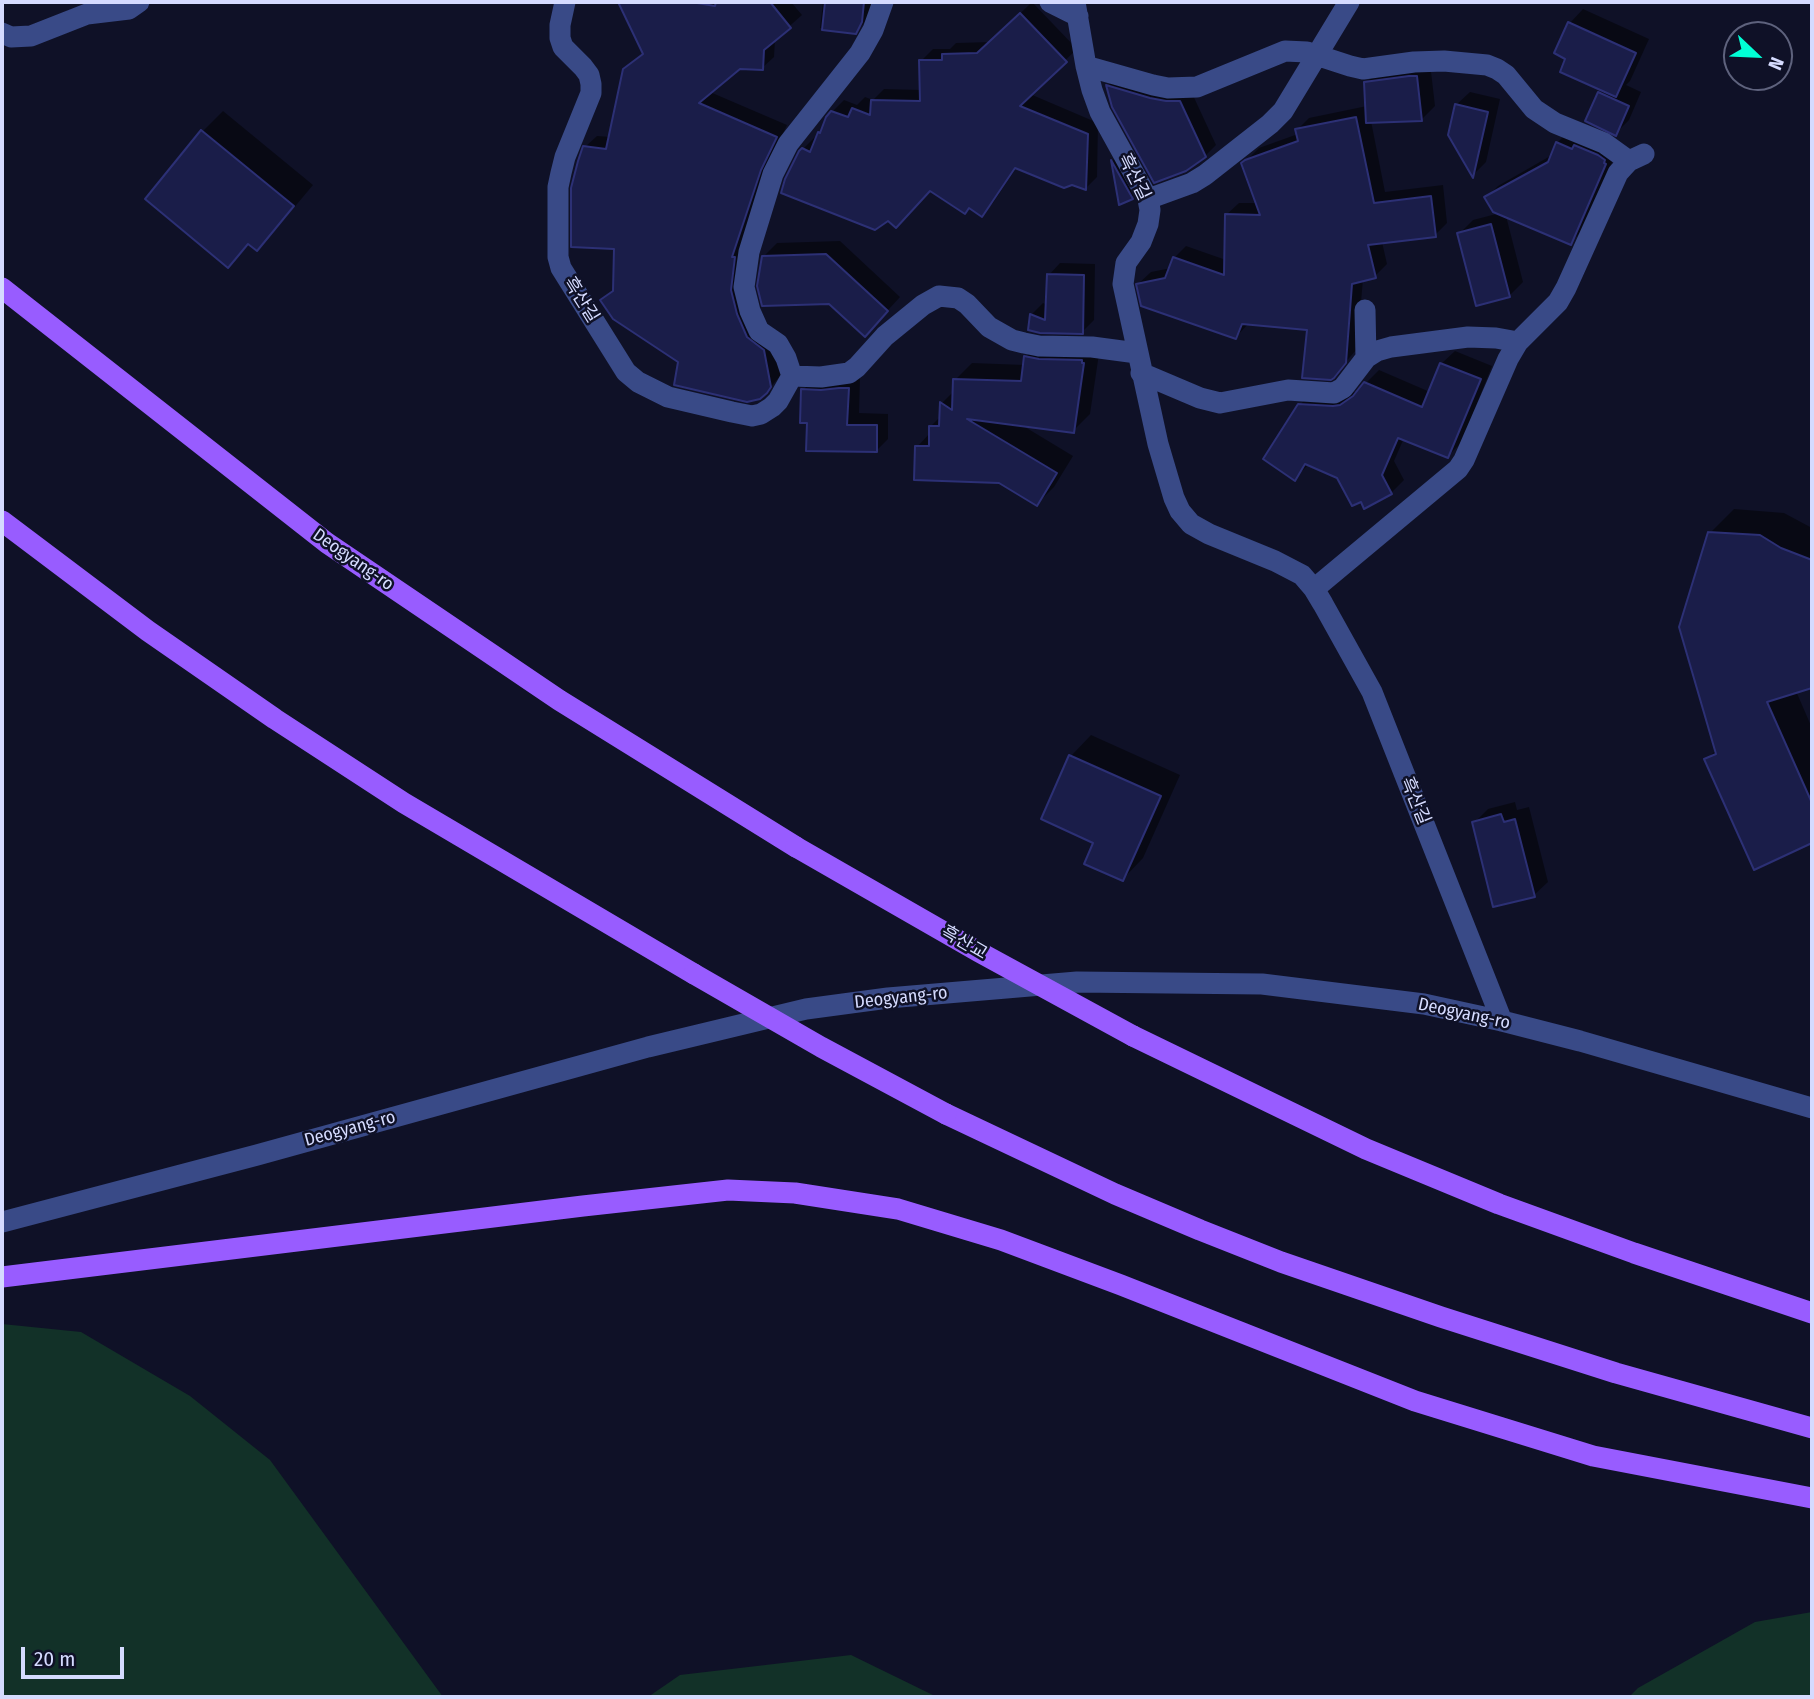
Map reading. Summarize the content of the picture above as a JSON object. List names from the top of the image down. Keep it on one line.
{"streets":{"main road":["Deogyang-ro","흑산교"],"street":["흑산길"]},"crossings":[["흑산길","Deogyang-ro"],["Deogyang-ro","흑산교"]],"scale_bar":"20 m","north":"bottom right"}
